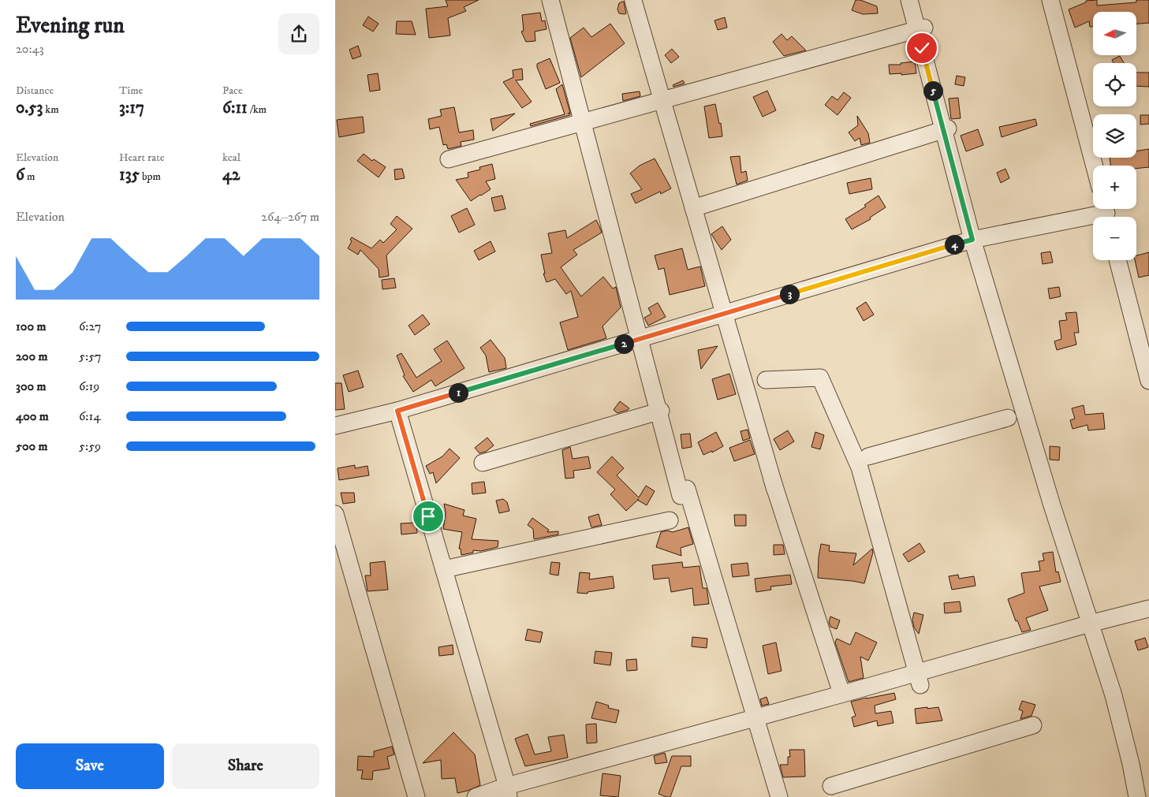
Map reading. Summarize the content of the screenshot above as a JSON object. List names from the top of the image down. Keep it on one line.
{"north":"left","page":{"heading":["Evening run","20:43"],"map_buttons":["+","−"],"stats":[["Distance","0.53 km"],["Time","3:17"],["Pace","6:11 /km"],["Elevation","6 m"],["Heart rate","135 bpm"],["kcal","42"]],"pins":["5","4","3","2","1"],"chart":["Elevation","264–267 m"],"list":[{"name":"100 m","note":"6:27"},{"name":"200 m","note":"5:57"},{"name":"300 m","note":"6:19"},{"name":"400 m","note":"6:14"},{"name":"500 m","note":"5:59"}],"buttons":["Save","Share"]}}
